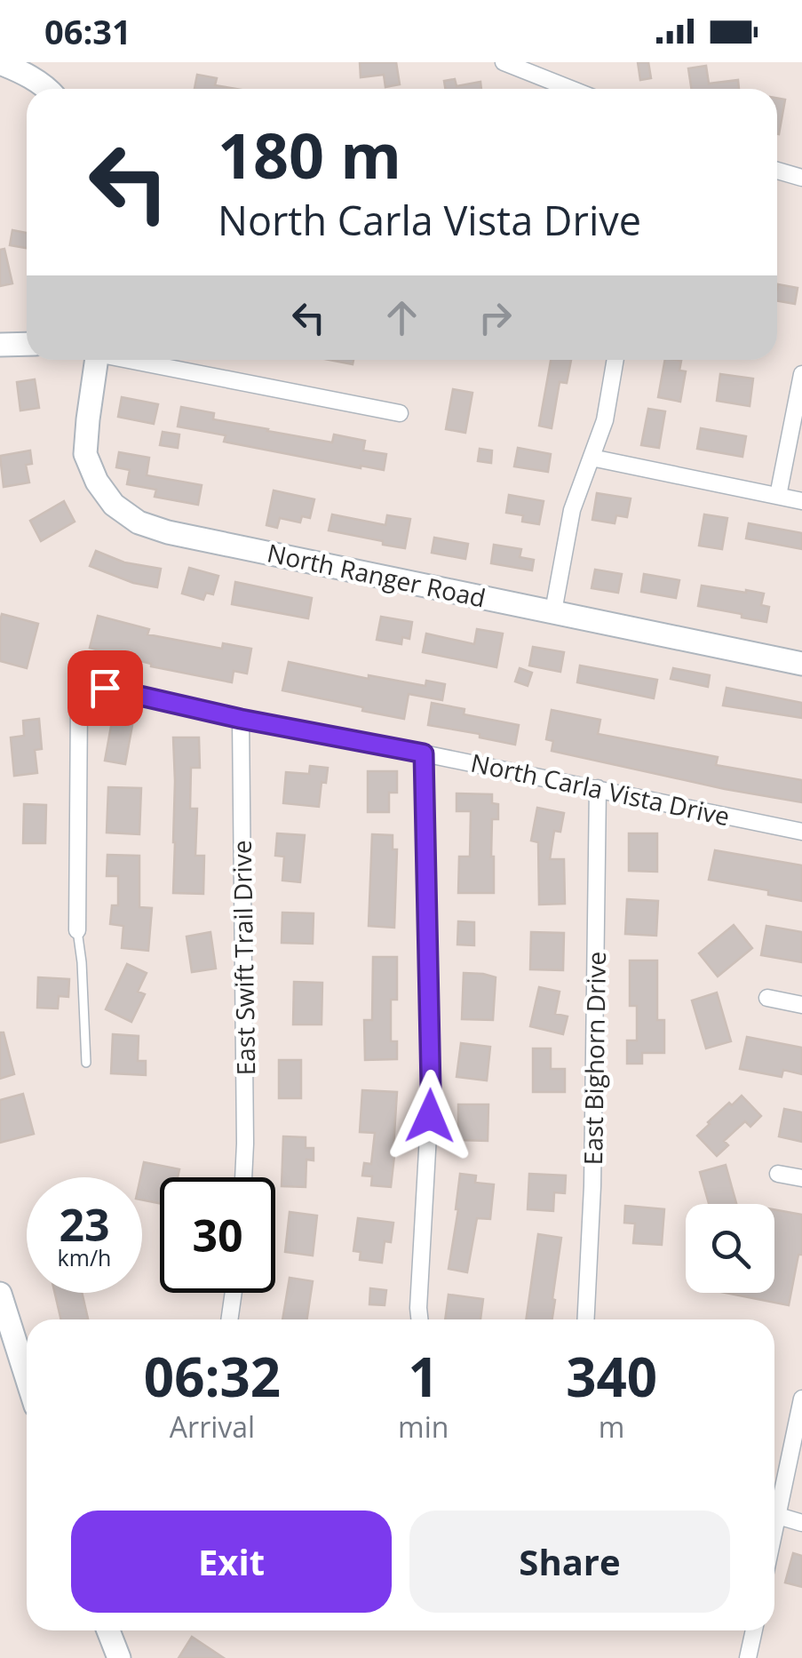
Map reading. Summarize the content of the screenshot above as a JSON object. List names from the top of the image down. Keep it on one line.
{"streets":{"street":["North Ranger Road","North Carla Vista Drive","East Swift Trail Drive","East Bighorn Drive"]},"crossings":[["North Carla Vista Drive","East Swift Trail Drive"],["North Carla Vista Drive","East Bighorn Drive"]],"page":{"status":"06:31","turn":["180 m","North Carla Vista Drive"],"speed":"23 km/h","limit":"30","eta":["06:32","Arrival","1","min","340","m"],"buttons":["Exit","Share"]}}
